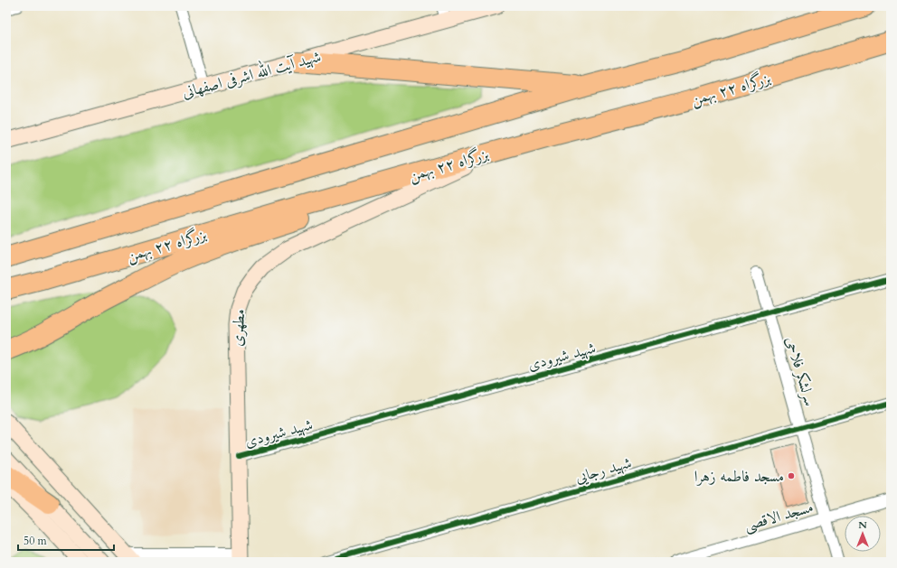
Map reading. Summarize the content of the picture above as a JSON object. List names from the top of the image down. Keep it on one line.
{"streets":{"highway":["بزرگراه ۲۲ بهمن"],"main road":["شهید آیت الله اشرفی اصفهانی","مطهری"],"street":["شهید شیرودی","سرلشکر فلاحی","شهید رجایی","مسجد الاقصی"]},"crossings":[["مطهری","شهید شیرودی"],["شهید شیرودی","سرلشکر فلاحی"],["سرلشکر فلاحی","شهید رجایی"],["سرلشکر فلاحی","مسجد الاقصی"]],"places":["مسجد فاطمه زهرا"],"scale_bar":"50 m","north":"top"}
